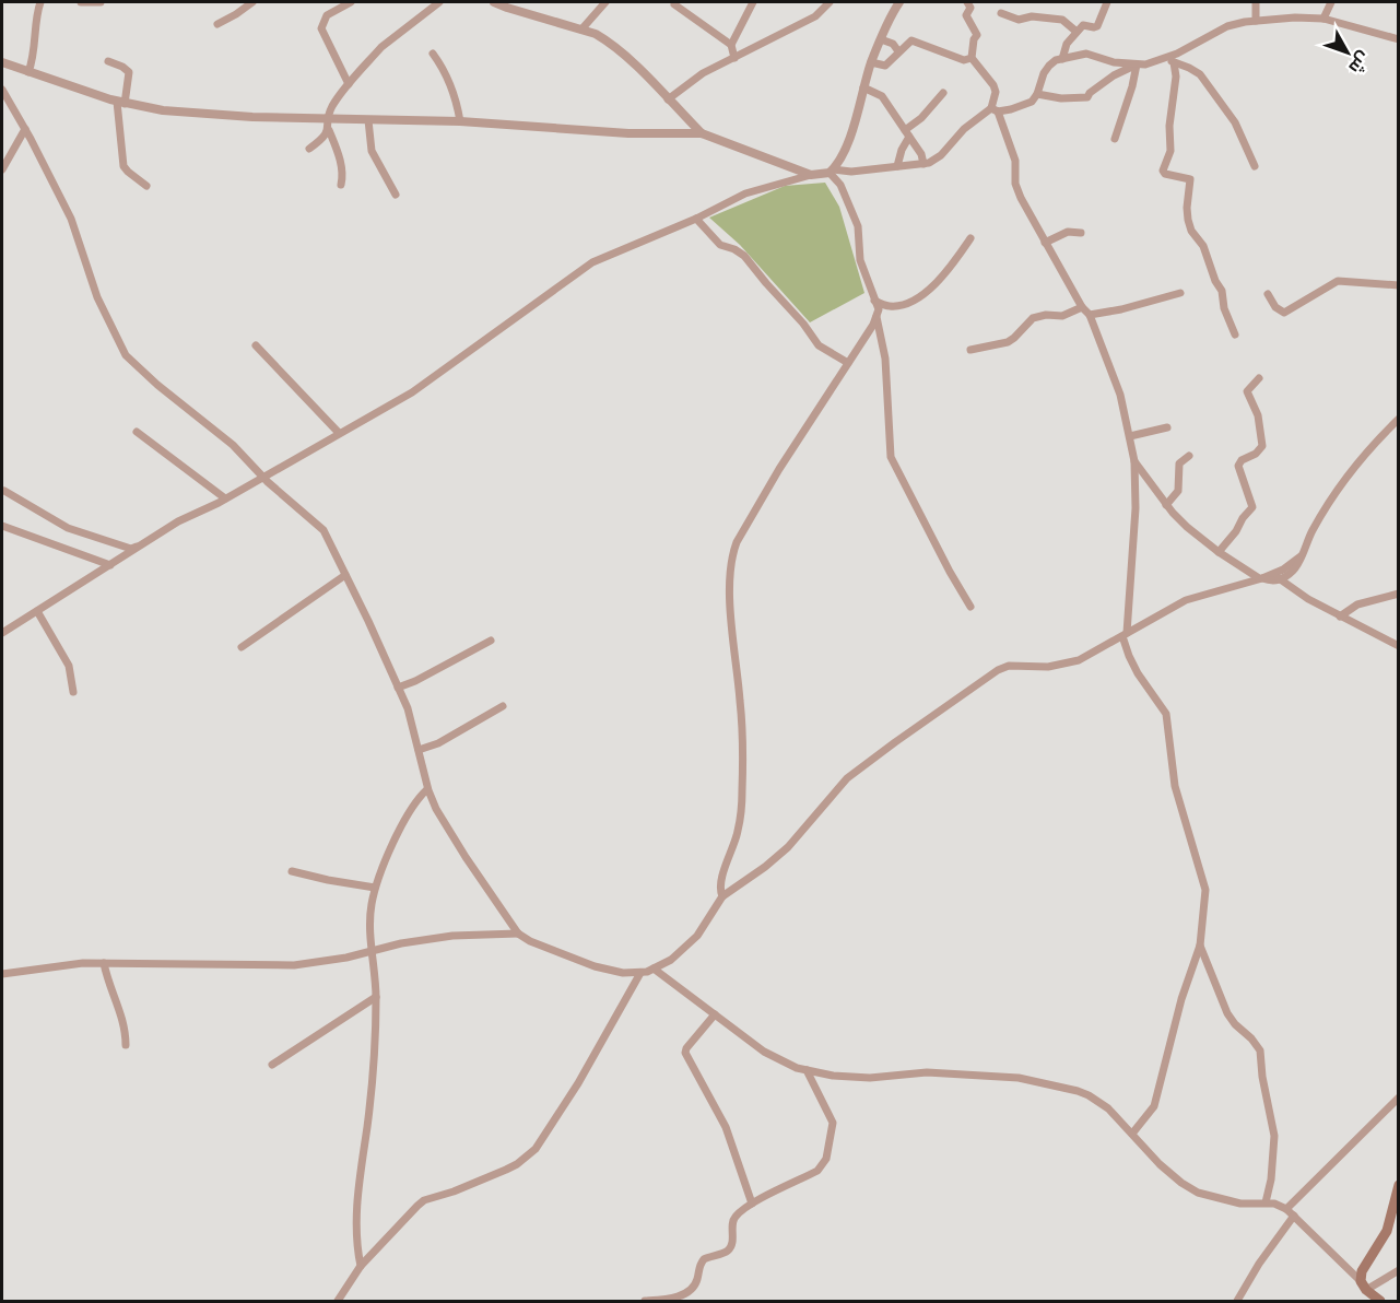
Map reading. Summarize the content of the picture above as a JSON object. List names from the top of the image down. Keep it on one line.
{"north":"bottom right"}
